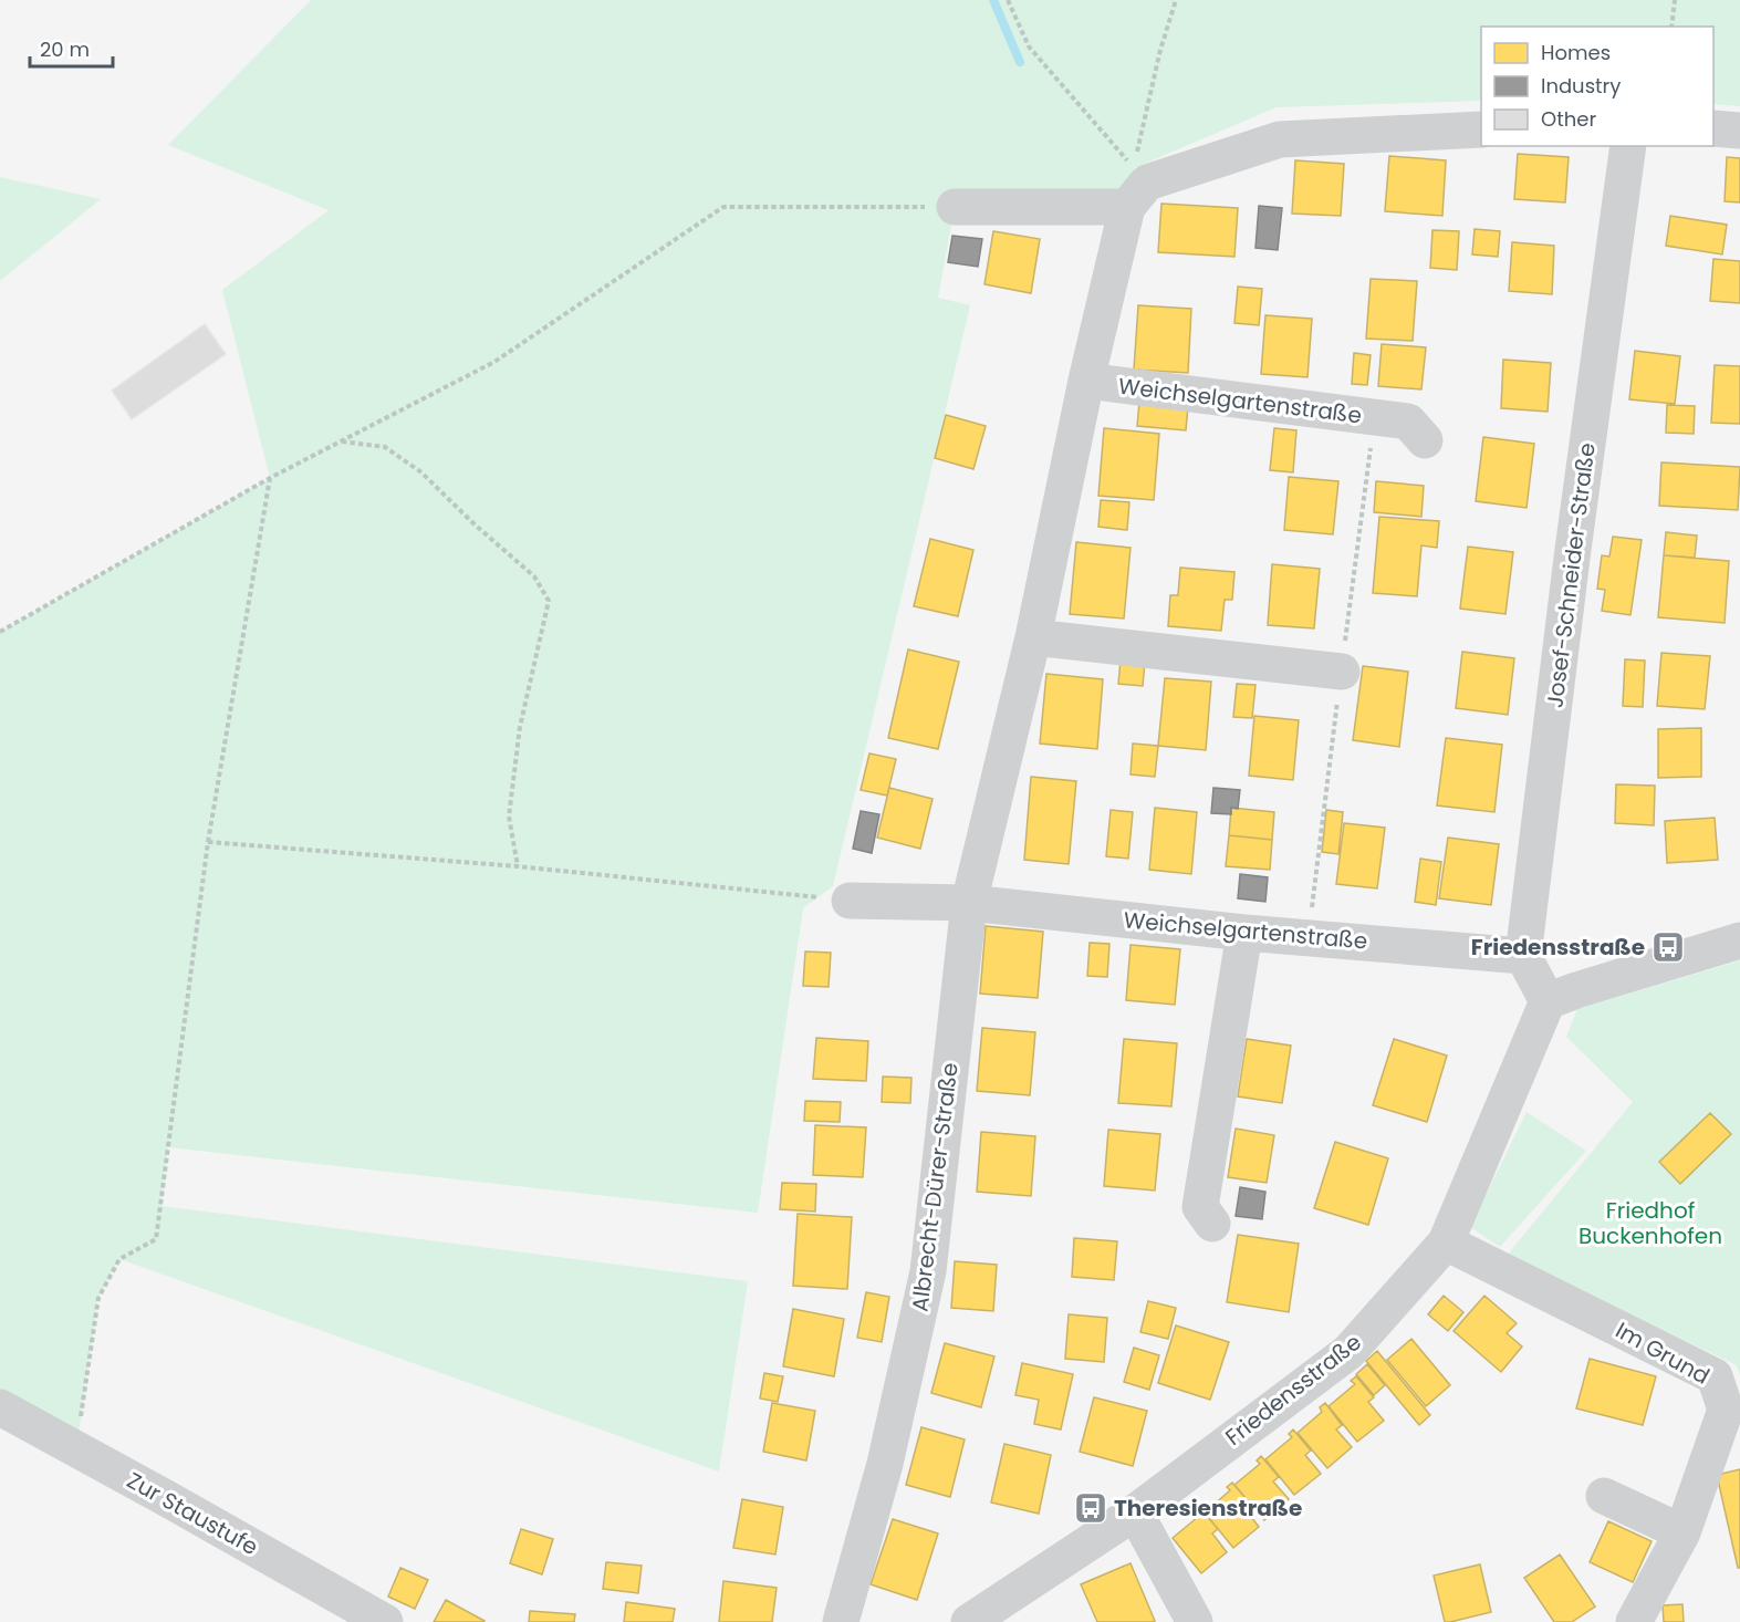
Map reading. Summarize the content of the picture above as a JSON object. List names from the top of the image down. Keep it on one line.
{"streets":{"street":["Weichselgartenstraße","Josef-Schneider-Straße","Albrecht-Dürer-Straße","Im Grund","Friedensstraße","Zur Staustufe"]},"crossings":[["Weichselgartenstraße","Josef-Schneider-Straße"],["Weichselgartenstraße","Albrecht-Dürer-Straße"],["Im Grund","Friedensstraße"]],"parks":["Friedhof Buckenhofen"],"places":{"bus stop":["Friedensstraße","Theresienstraße"]},"legend":["Homes","Industry","Other"],"scale_bar":"20 m"}
